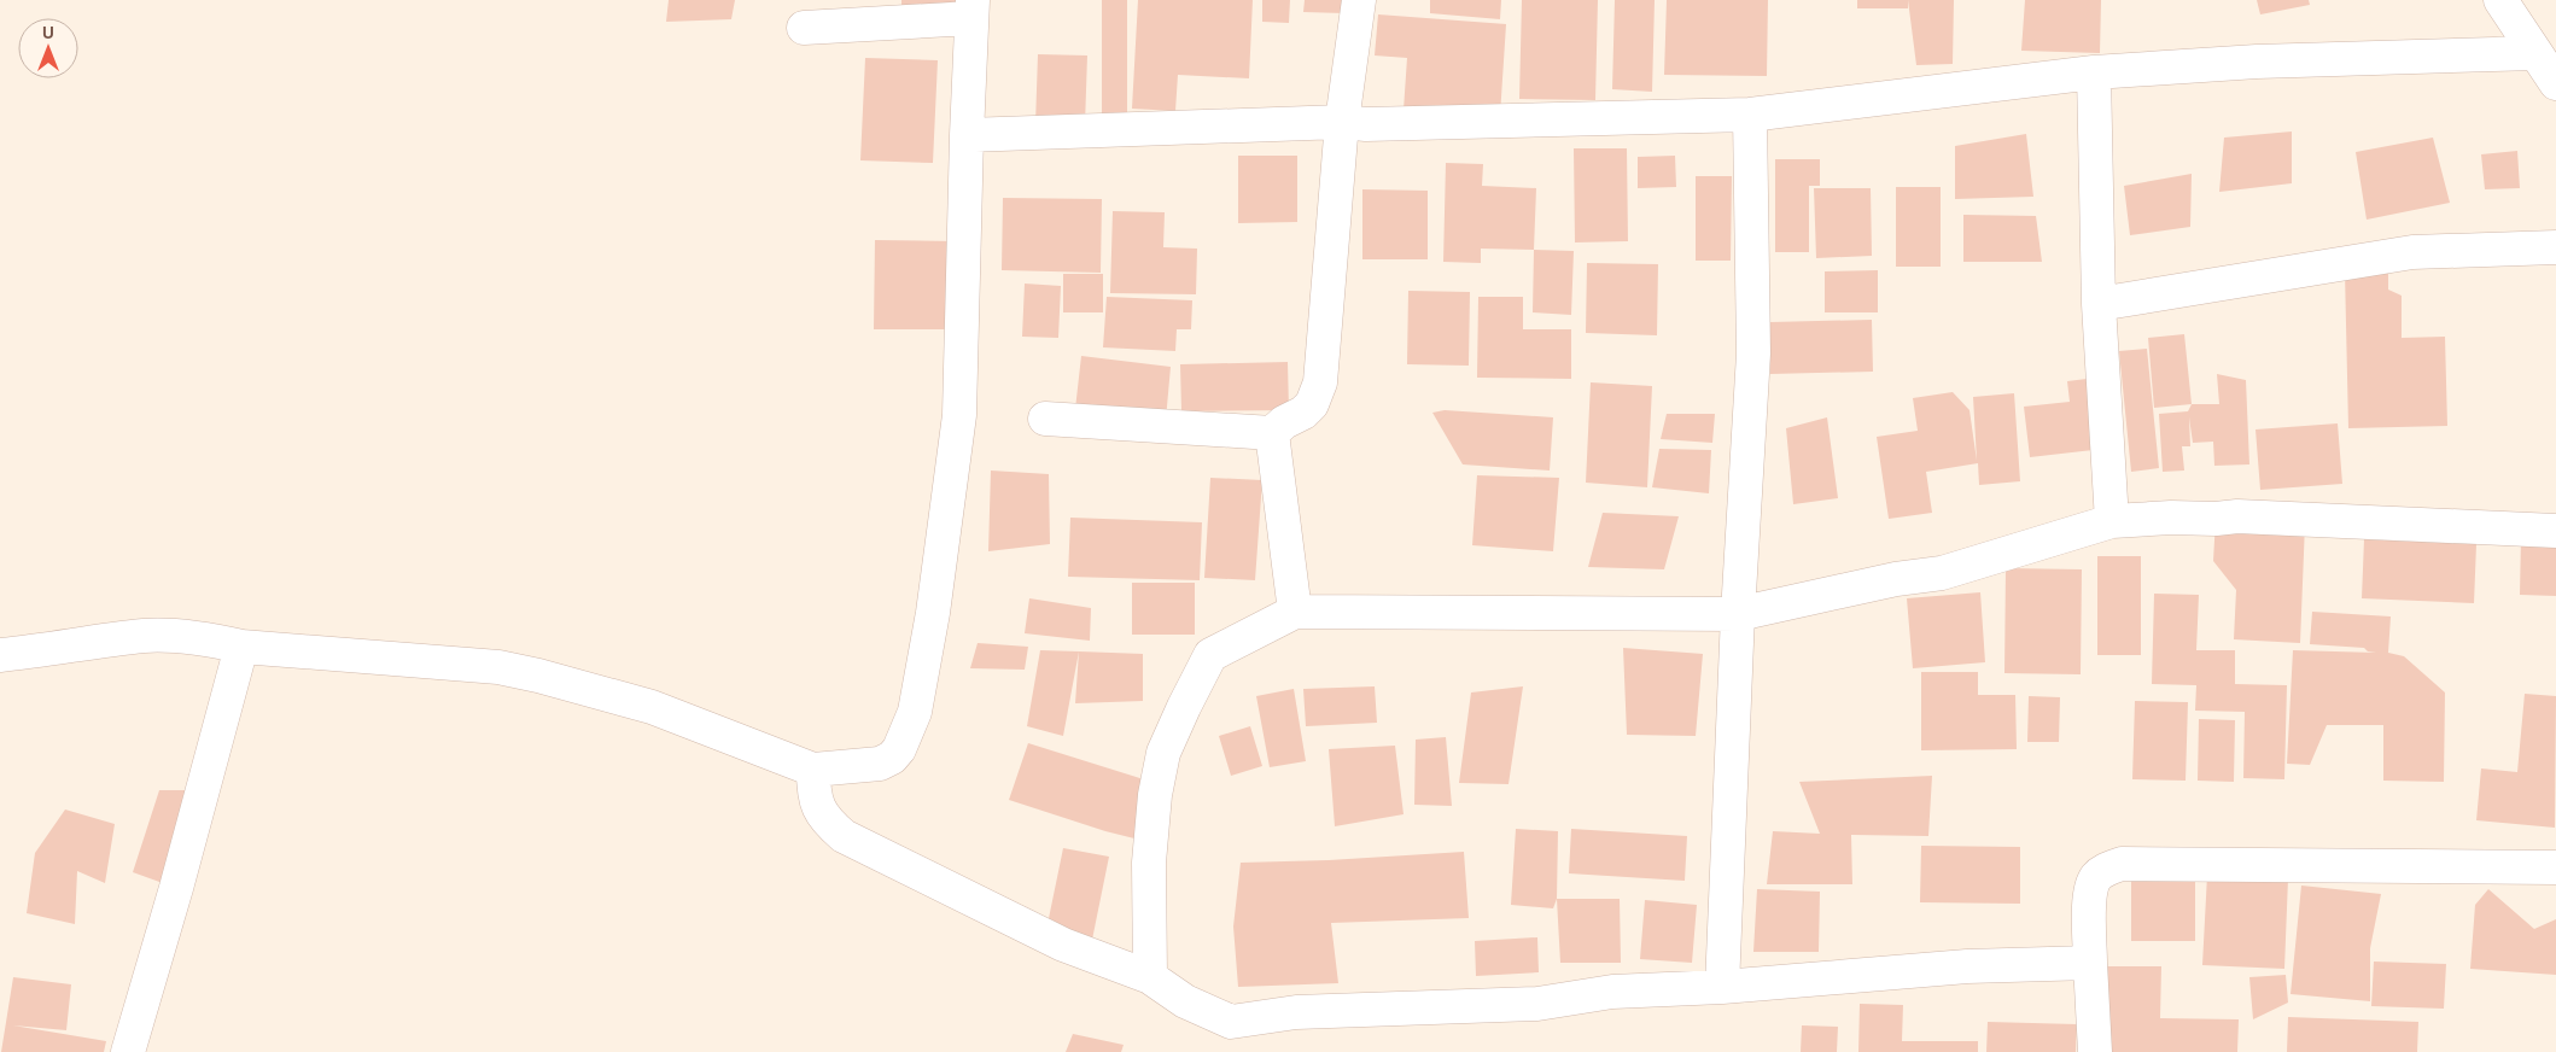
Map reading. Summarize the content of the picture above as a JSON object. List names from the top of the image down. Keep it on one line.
{"north":"top"}
